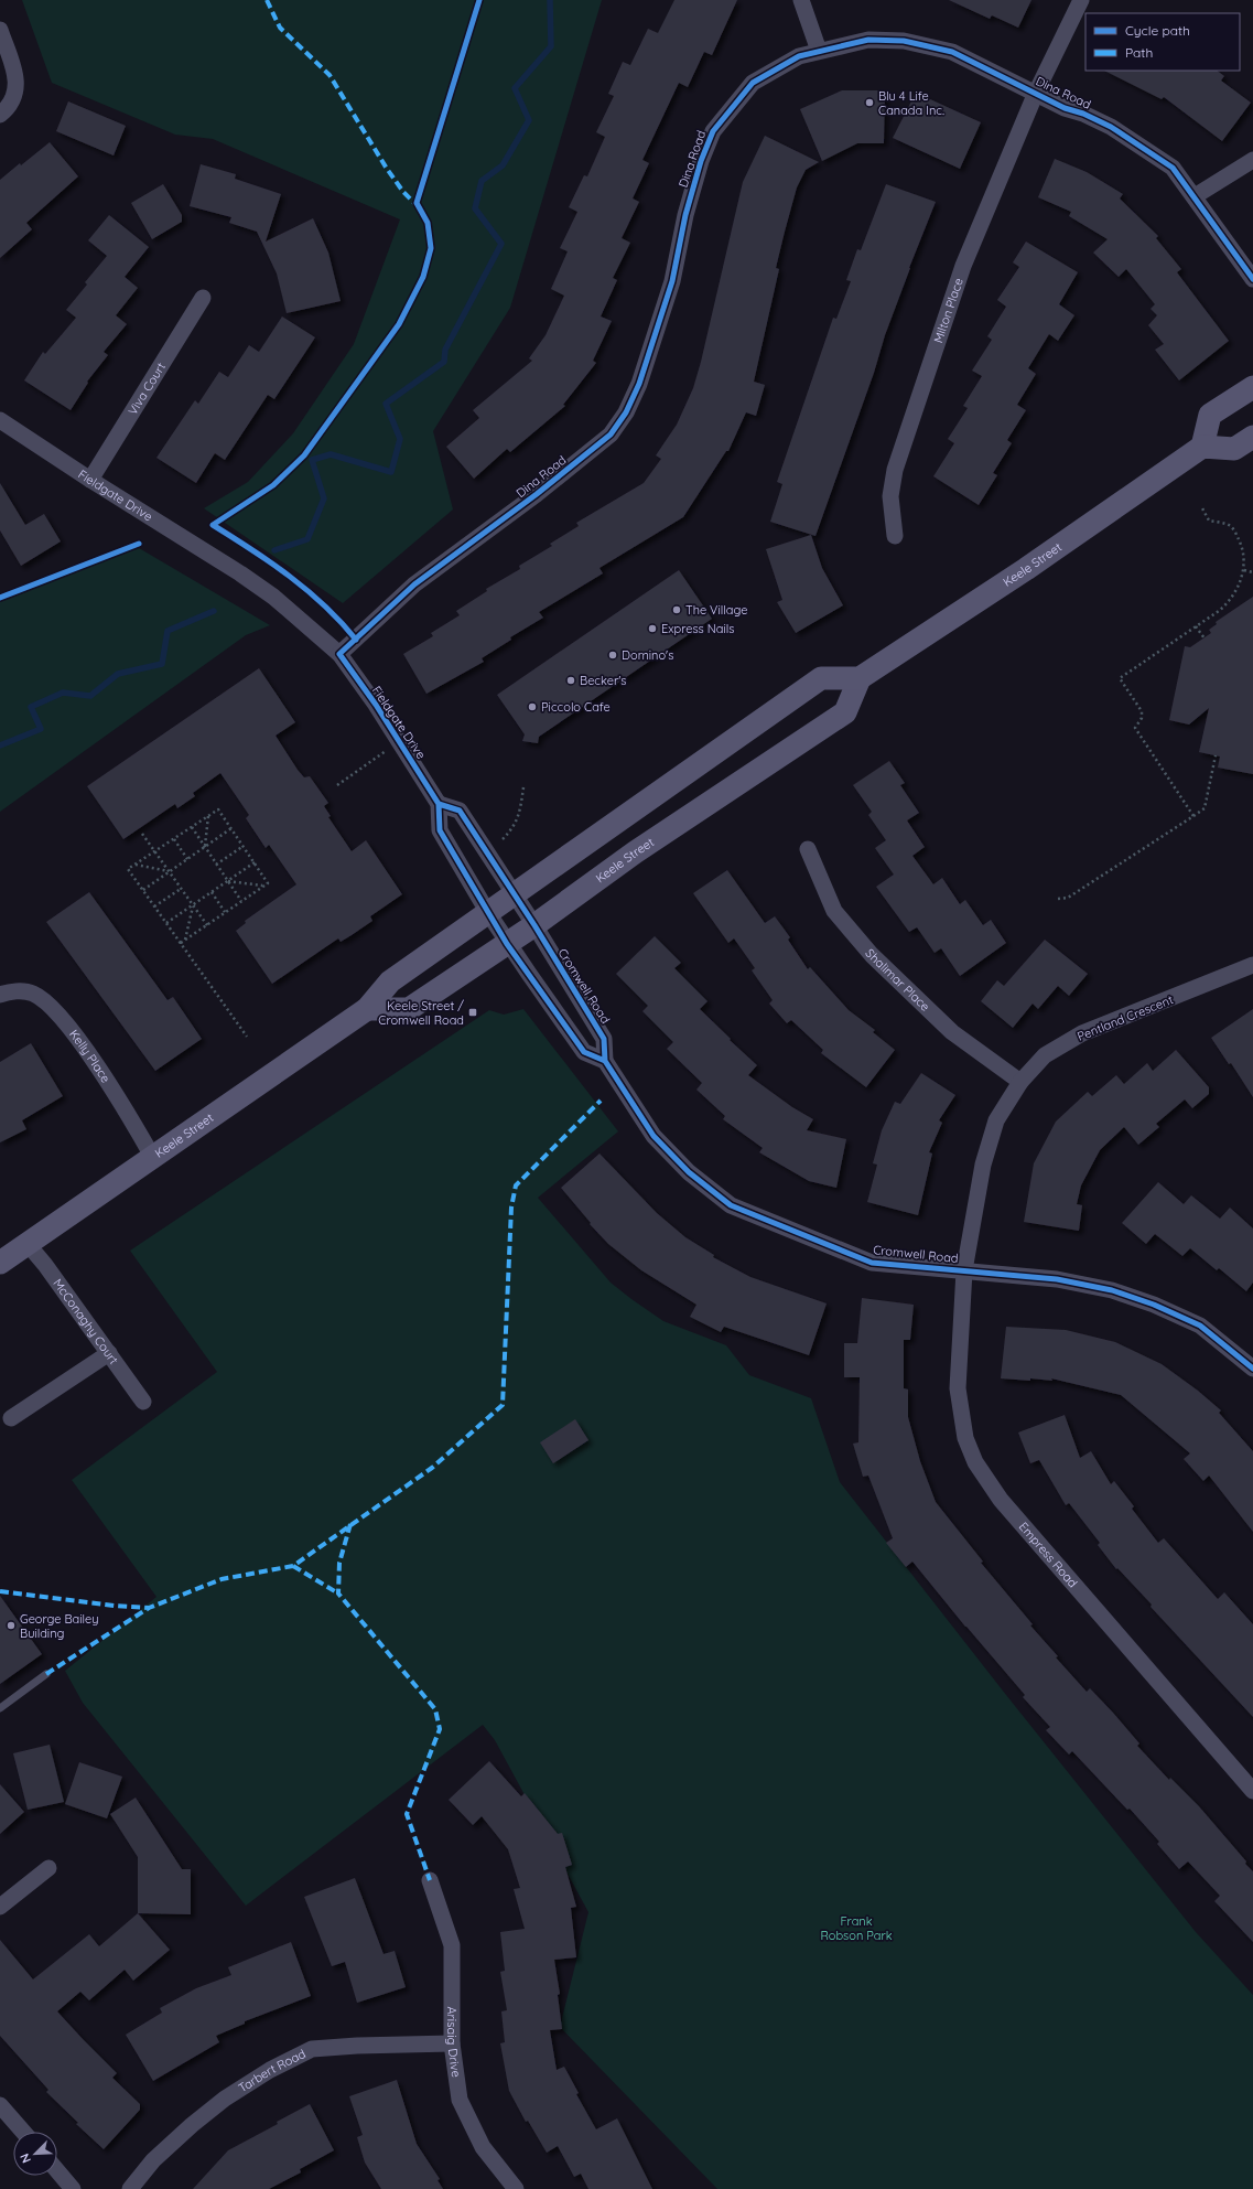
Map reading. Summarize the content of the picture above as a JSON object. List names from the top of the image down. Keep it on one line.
{"streets":{"main road":["Keele Street"],"street":["Dina Road","Milton Place","Viva Court","Fieldgate Drive","Shalimar Place","Cromwell Road","Pentland Crescent","Kelly Place","McConaghy Court","Empress Road","Arisaig Drive","Tarbert Road"]},"crossings":[["Dina Road","Milton Place"],["Dina Road","Fieldgate Drive"],["Viva Court","Fieldgate Drive"],["Fieldgate Drive","Keele Street"],["Keele Street","Cromwell Road"],["Keele Street","Kelly Place"],["Keele Street","McConaghy Court"],["Shalimar Place","Pentland Crescent"],["Cromwell Road","Pentland Crescent"],["Cromwell Road","Empress Road"],["Pentland Crescent","Empress Road"],["Arisaig Drive","Tarbert Road"]],"parks":["Frank Robson Park"],"places":{"other":["Blu 4 Life Canada Inc.","The Village","Express Nails","Domino's","Becker's","Piccolo Cafe","George Bailey Building"],"transit":["Keele Street / Cromwell Road"]},"legend":["Cycle path","Path"],"north":"bottom left"}
